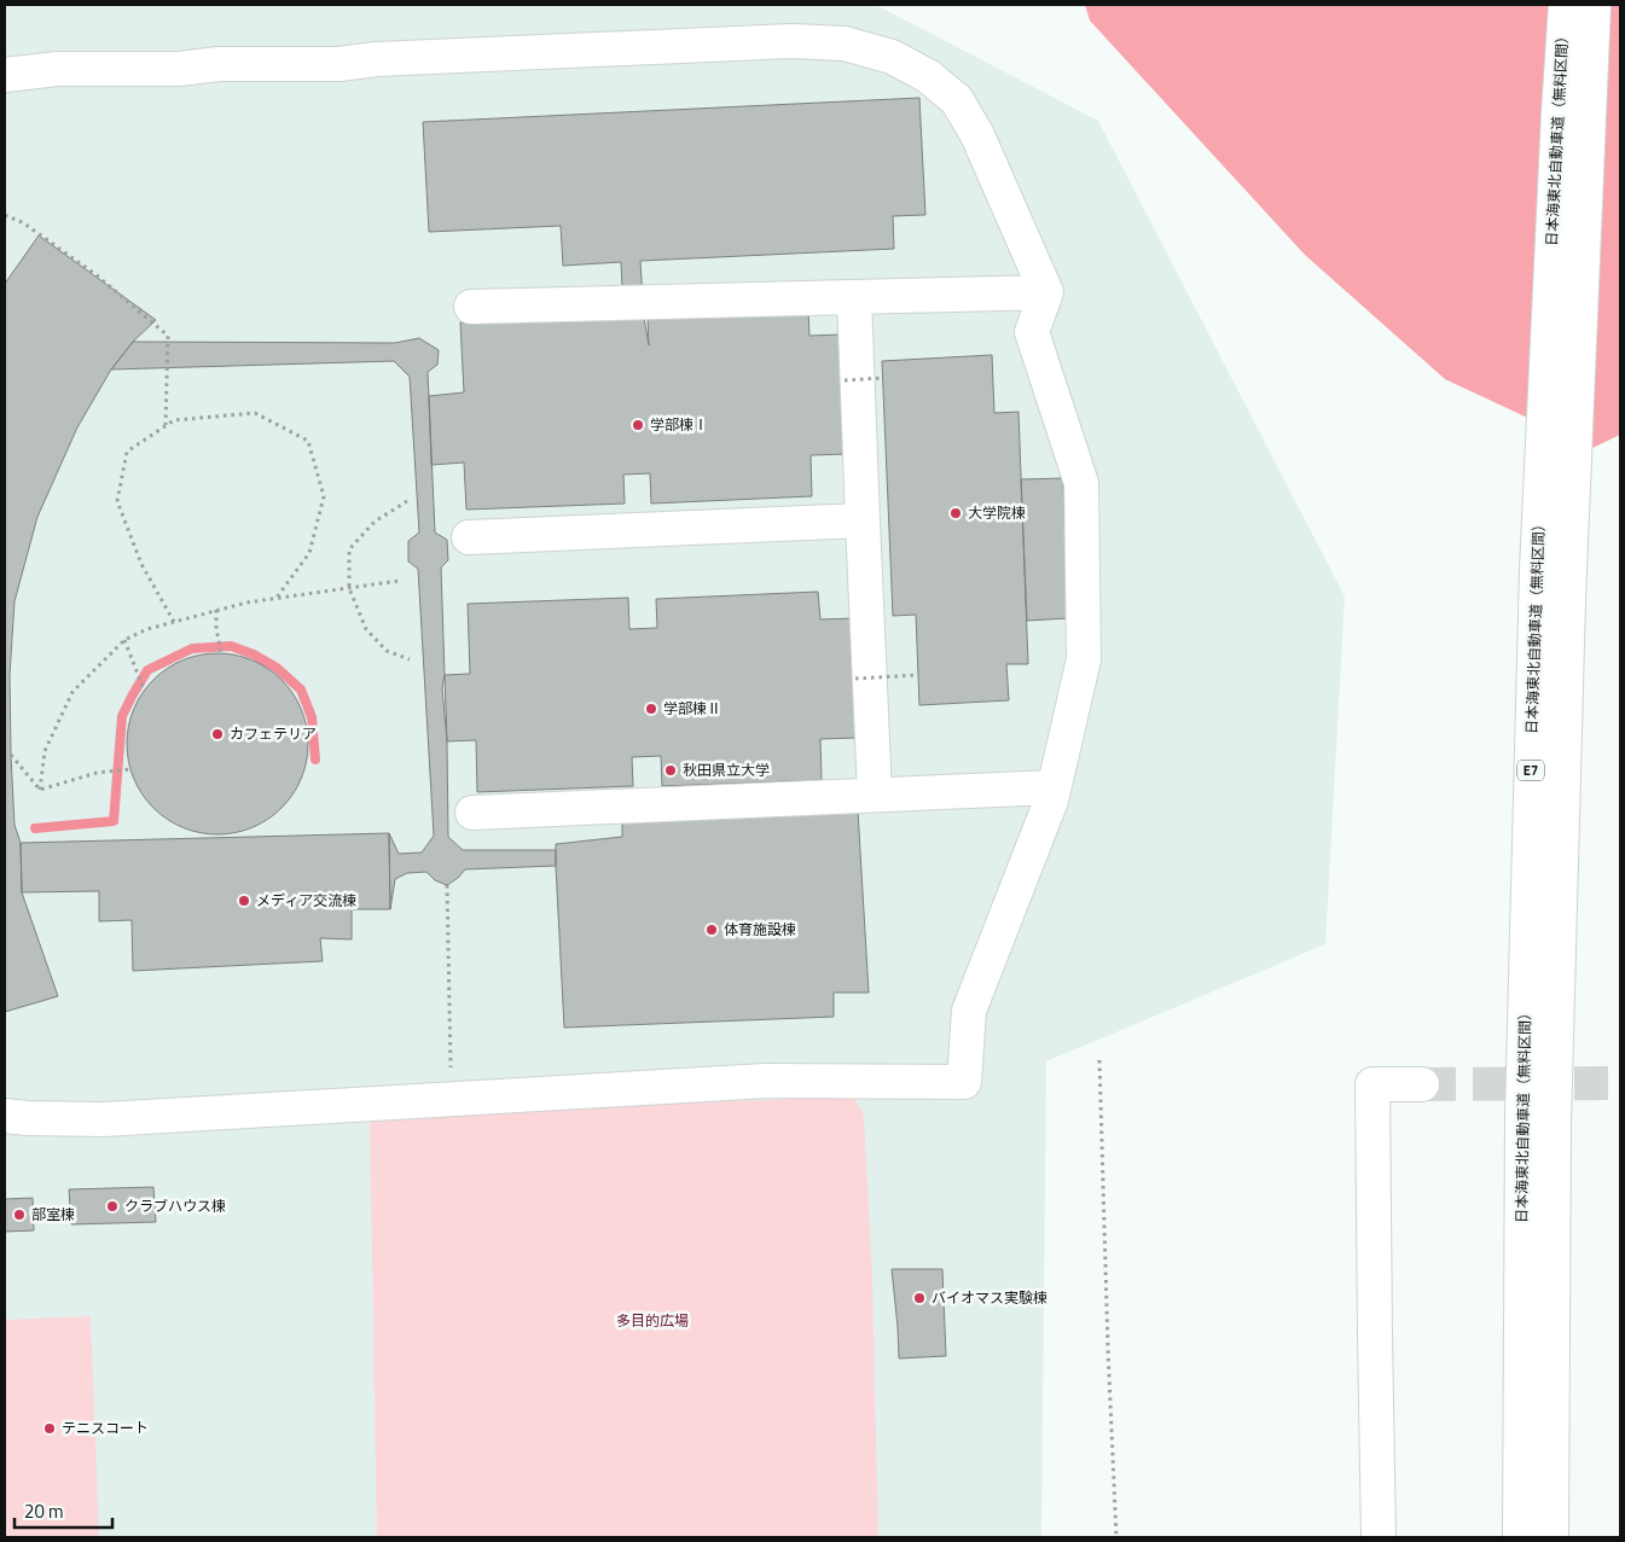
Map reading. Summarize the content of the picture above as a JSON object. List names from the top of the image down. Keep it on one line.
{"streets":{"main road":["日本海東北自動車道（無料区間）","E7"]},"parks":["多目的広場"],"places":["学部棟Ⅰ","大学院棟","学部棟Ⅱ","カフェテリア","秋田県立大学","メディア交流棟","体育施設棟","クラブハウス棟","部室棟","バイオマス実験棟","テニスコート"],"scale_bar":"20 m"}
